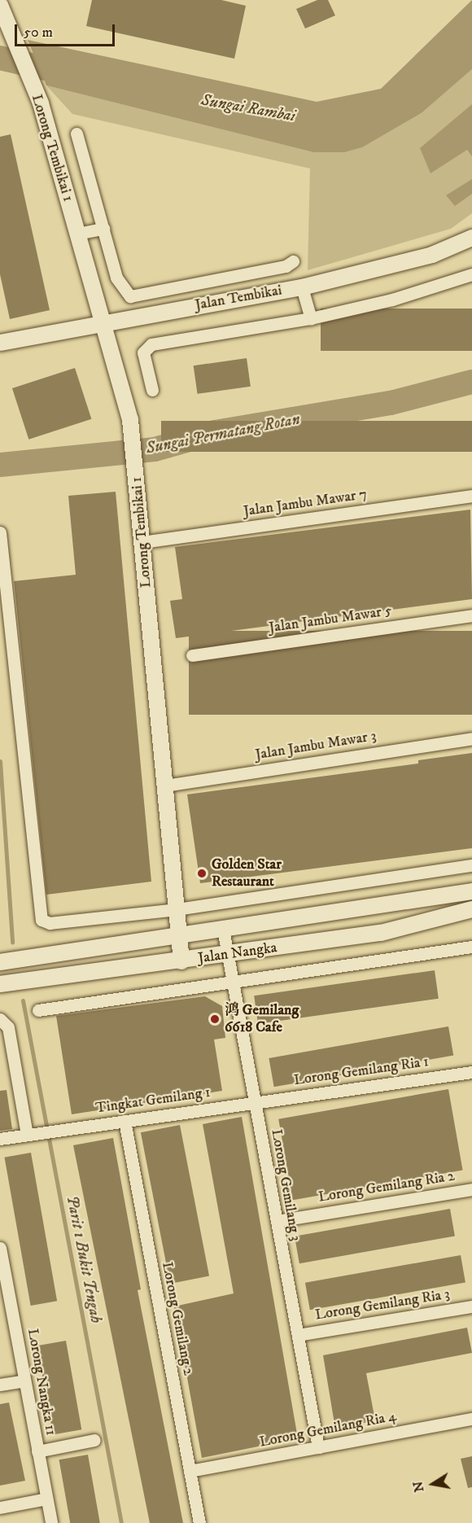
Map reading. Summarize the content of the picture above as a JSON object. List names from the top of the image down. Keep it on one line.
{"streets":{"street":["Lorong Tembikai 1","Jalan Tembikai","Jalan Jambu Mawar 7","Jalan Jambu Mawar 5","Jalan Jambu Mawar 3","Jalan Nangka","Lorong Gemilang Ria 1","Tingkat Gemilang 1","Lorong Gemilang 3","Lorong Gemilang Ria 2","Lorong Gemilang Ria 3","Lorong Gemilang 2","Lorong Nangka 11","Lorong Gemilang Ria 4"]},"crossings":[["Lorong Tembikai 1","Jalan Tembikai"],["Lorong Tembikai 1","Jalan Jambu Mawar 7"],["Lorong Tembikai 1","Jalan Jambu Mawar 3"],["Lorong Tembikai 1","Jalan Nangka"],["Jalan Nangka","Lorong Gemilang 3"],["Lorong Gemilang Ria 1","Tingkat Gemilang 1"],["Lorong Gemilang Ria 1","Lorong Gemilang 3"],["Tingkat Gemilang 1","Lorong Gemilang 3"],["Tingkat Gemilang 1","Lorong Gemilang 2"],["Lorong Gemilang 3","Lorong Gemilang Ria 2"],["Lorong Gemilang 3","Lorong Gemilang Ria 3"],["Lorong Gemilang 3","Lorong Gemilang Ria 4"],["Lorong Gemilang 2","Lorong Gemilang Ria 4"]],"water":["Sungai Rambai","Sungai Permatang Rotan","Parit 1 Bukit Tengah"],"places":["Golden Star Restaurant","鸿 Gemilang 6618 Cafe"],"scale_bar":"50 m","north":"left"}
